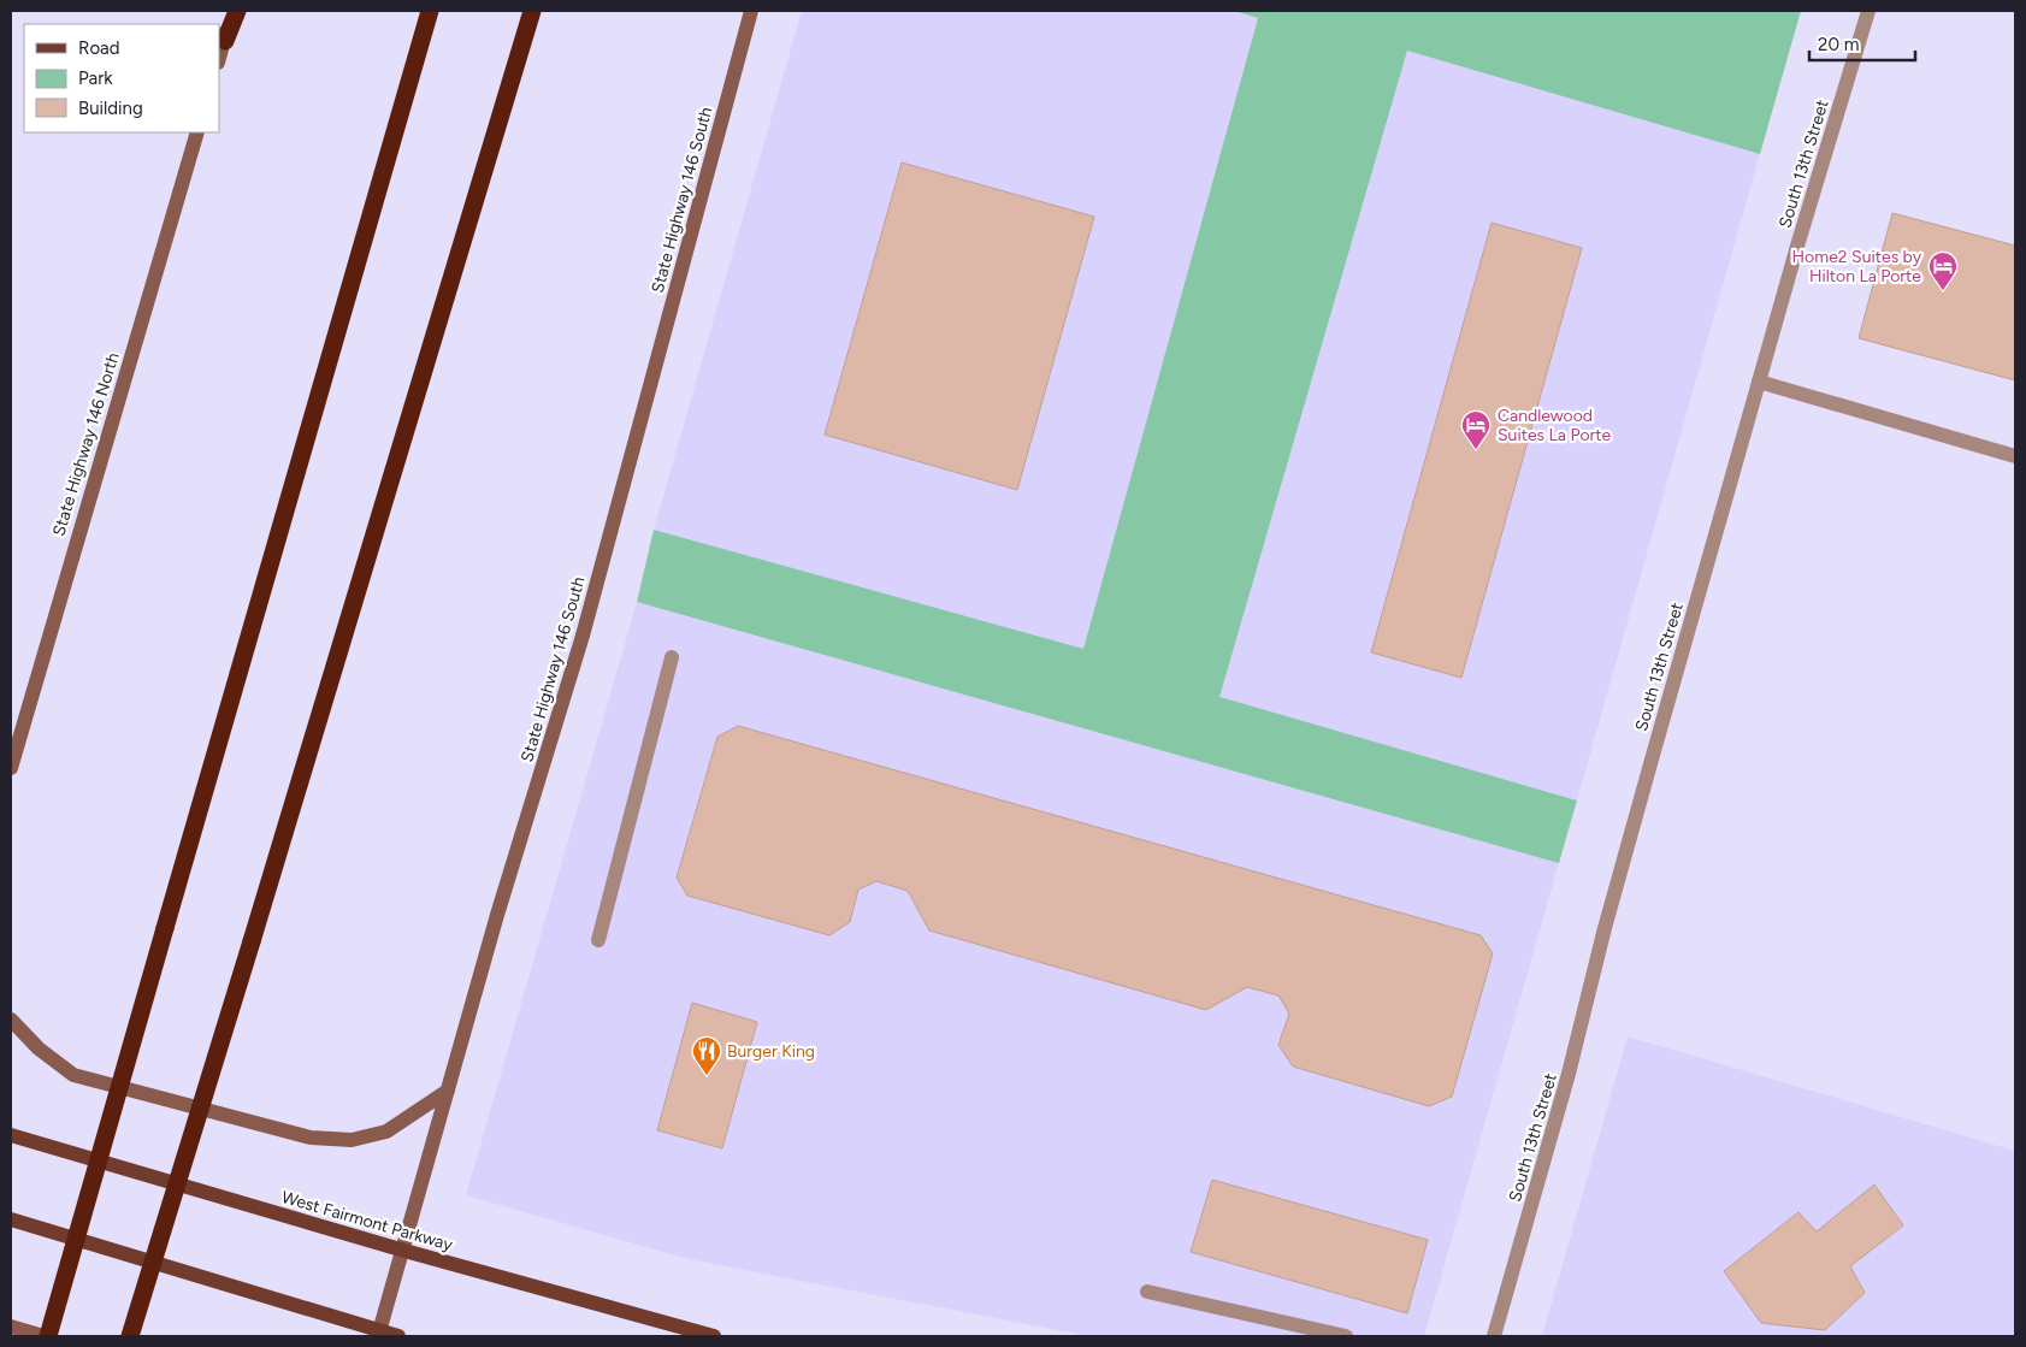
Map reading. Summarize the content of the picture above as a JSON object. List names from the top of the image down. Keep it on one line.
{"streets":{"main road":["State Highway 146 South","State Highway 146 North","West Fairmont Parkway"],"street":["South 13th Street"]},"crossings":[["State Highway 146 South","West Fairmont Parkway"]],"places":{"hotel":["Home2 Suites by Hilton La Porte","Candlewood Suites La Porte"],"restaurant":["Burger King"]},"legend":["Road","Park","Building"],"scale_bar":"20 m"}
